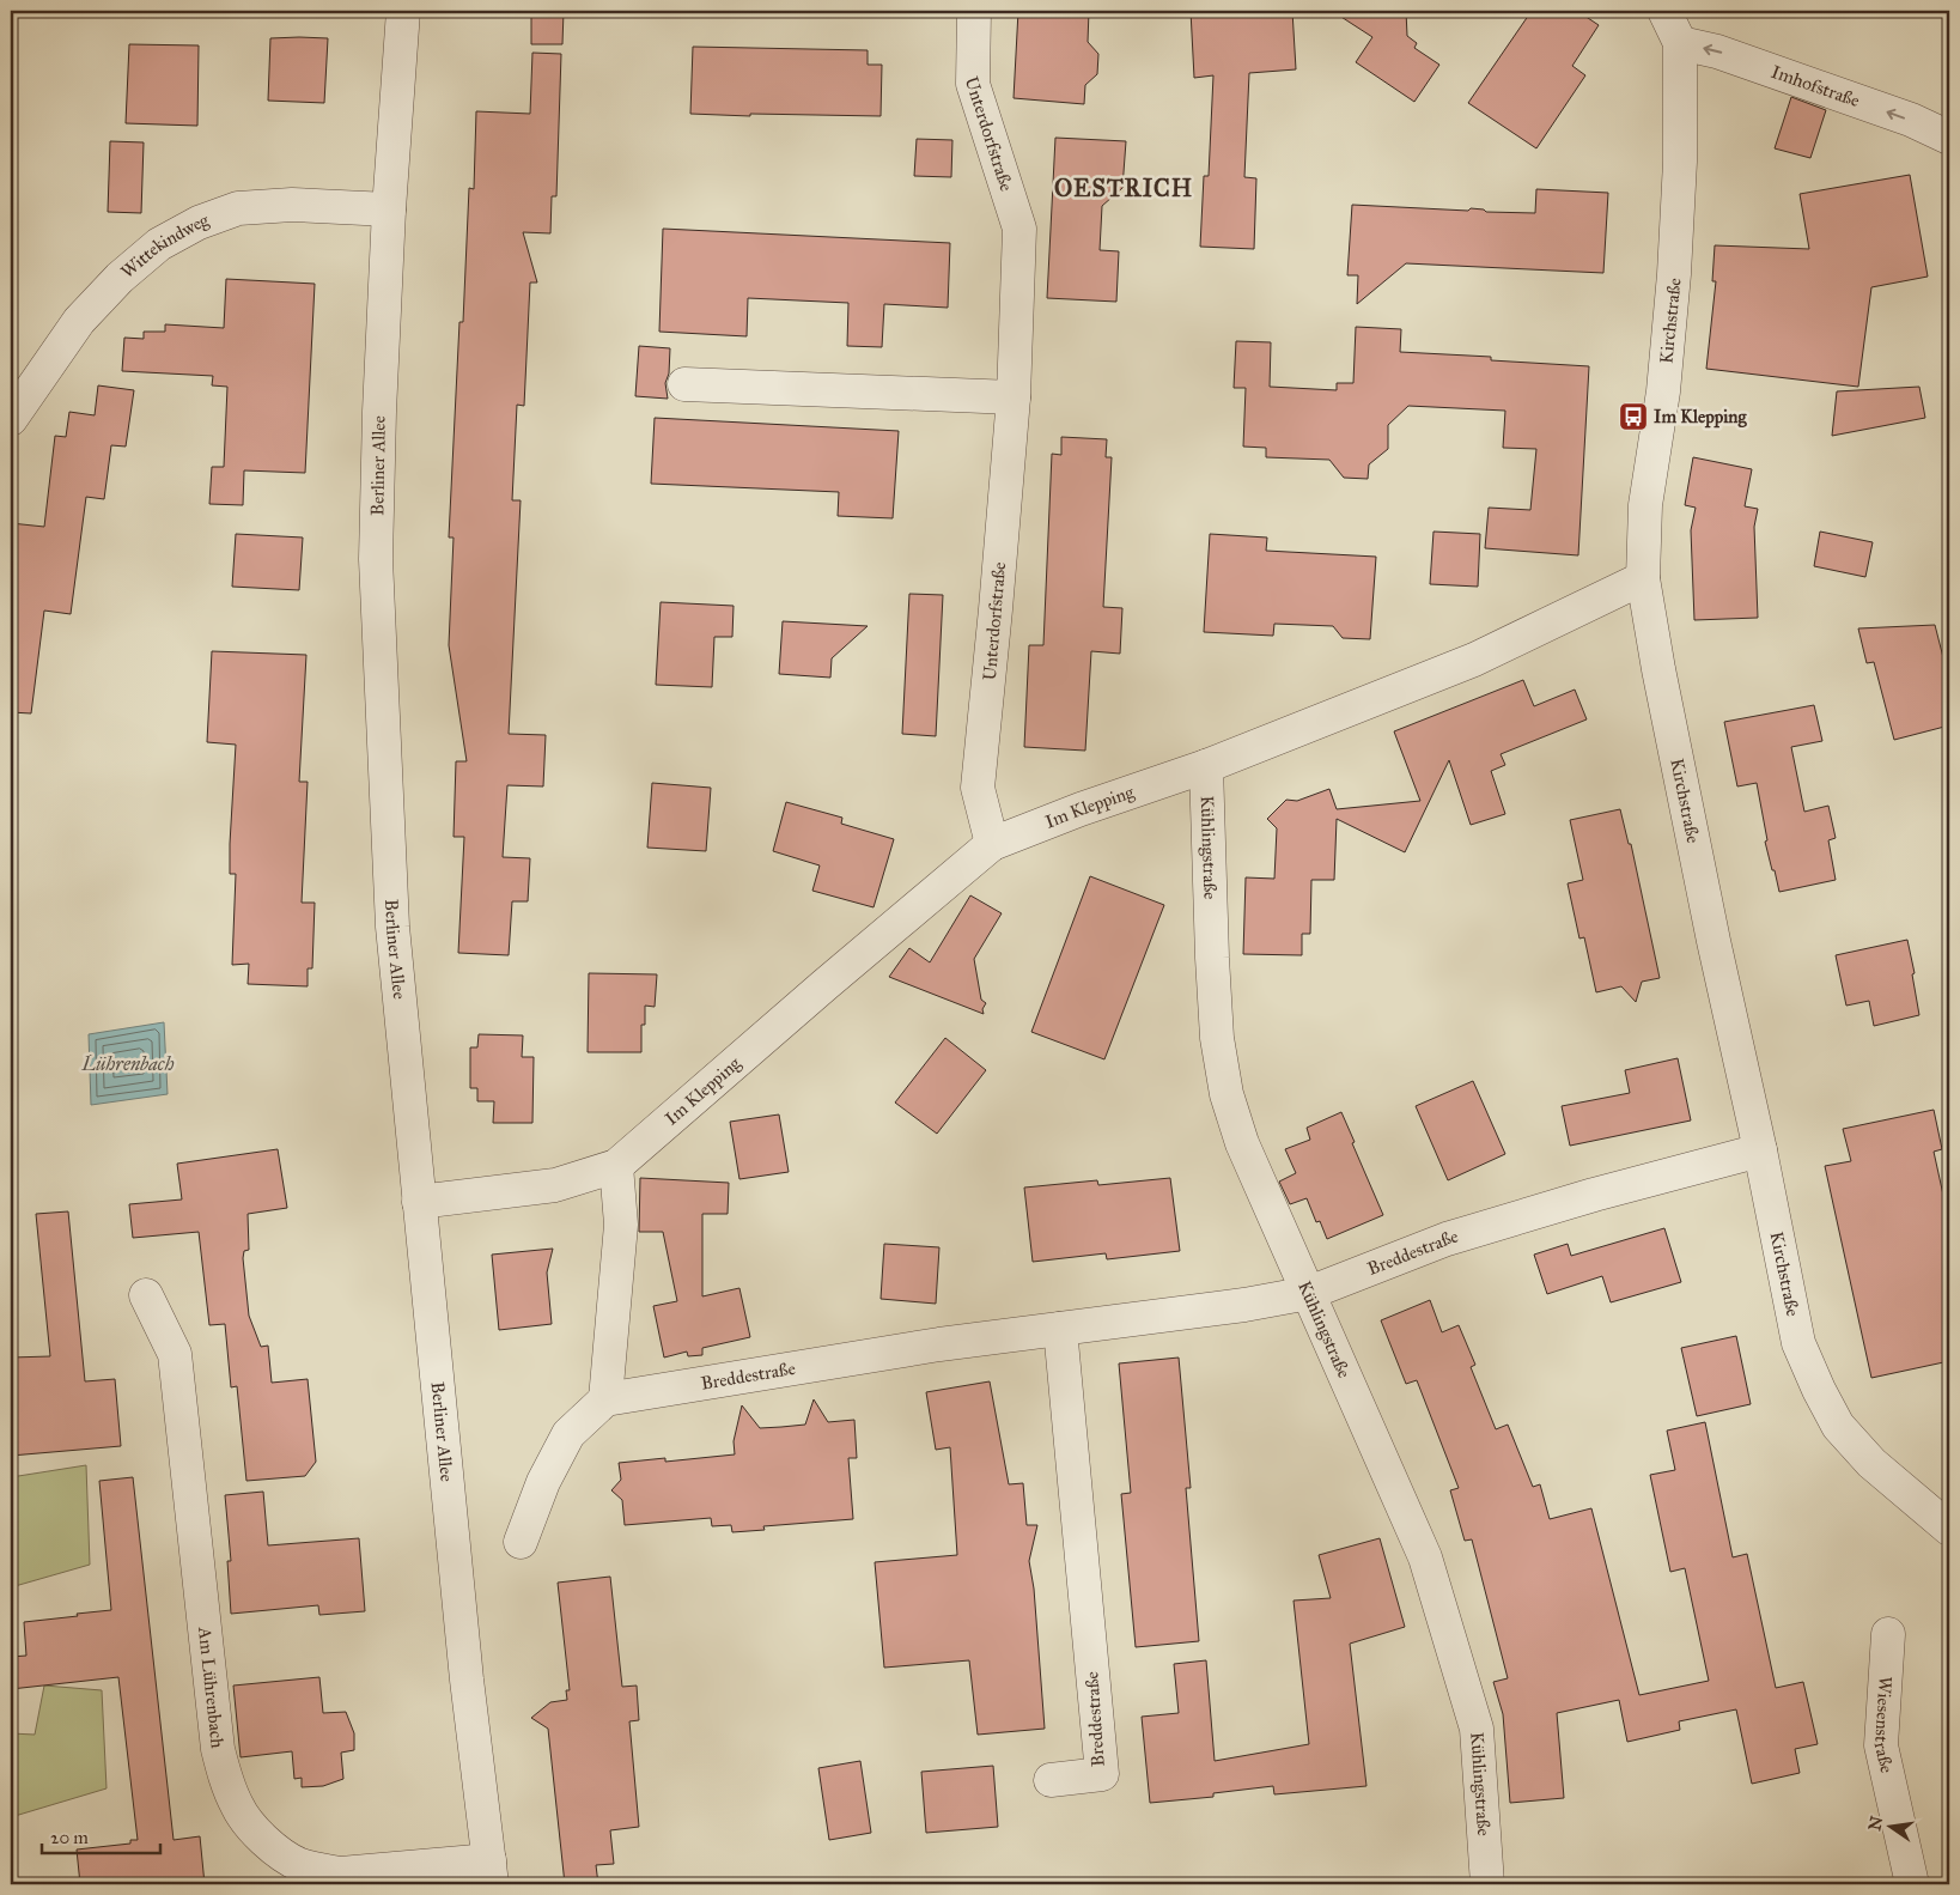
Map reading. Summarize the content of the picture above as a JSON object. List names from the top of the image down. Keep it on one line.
{"streets":{"street":["Imhofstraße","Unterdorfstraße","Wittekindweg","Kirchstraße","Berliner Allee","Im Klepping","Kühlingstraße","Breddestraße","Am Lührenbach","Wiesenstraße"]},"crossings":[["Imhofstraße","Kirchstraße"],["Unterdorfstraße","Im Klepping"],["Wittekindweg","Berliner Allee"],["Kirchstraße","Im Klepping"],["Kirchstraße","Breddestraße"],["Berliner Allee","Im Klepping"],["Berliner Allee","Am Lührenbach"],["Im Klepping","Kühlingstraße"],["Kühlingstraße","Breddestraße"]],"one_way":["Imhofstraße"],"districts":["OESTRICH"],"water":["Lührenbach"],"places":{"bus stop":["Im Klepping"]},"scale_bar":"20 m","north":"left"}
